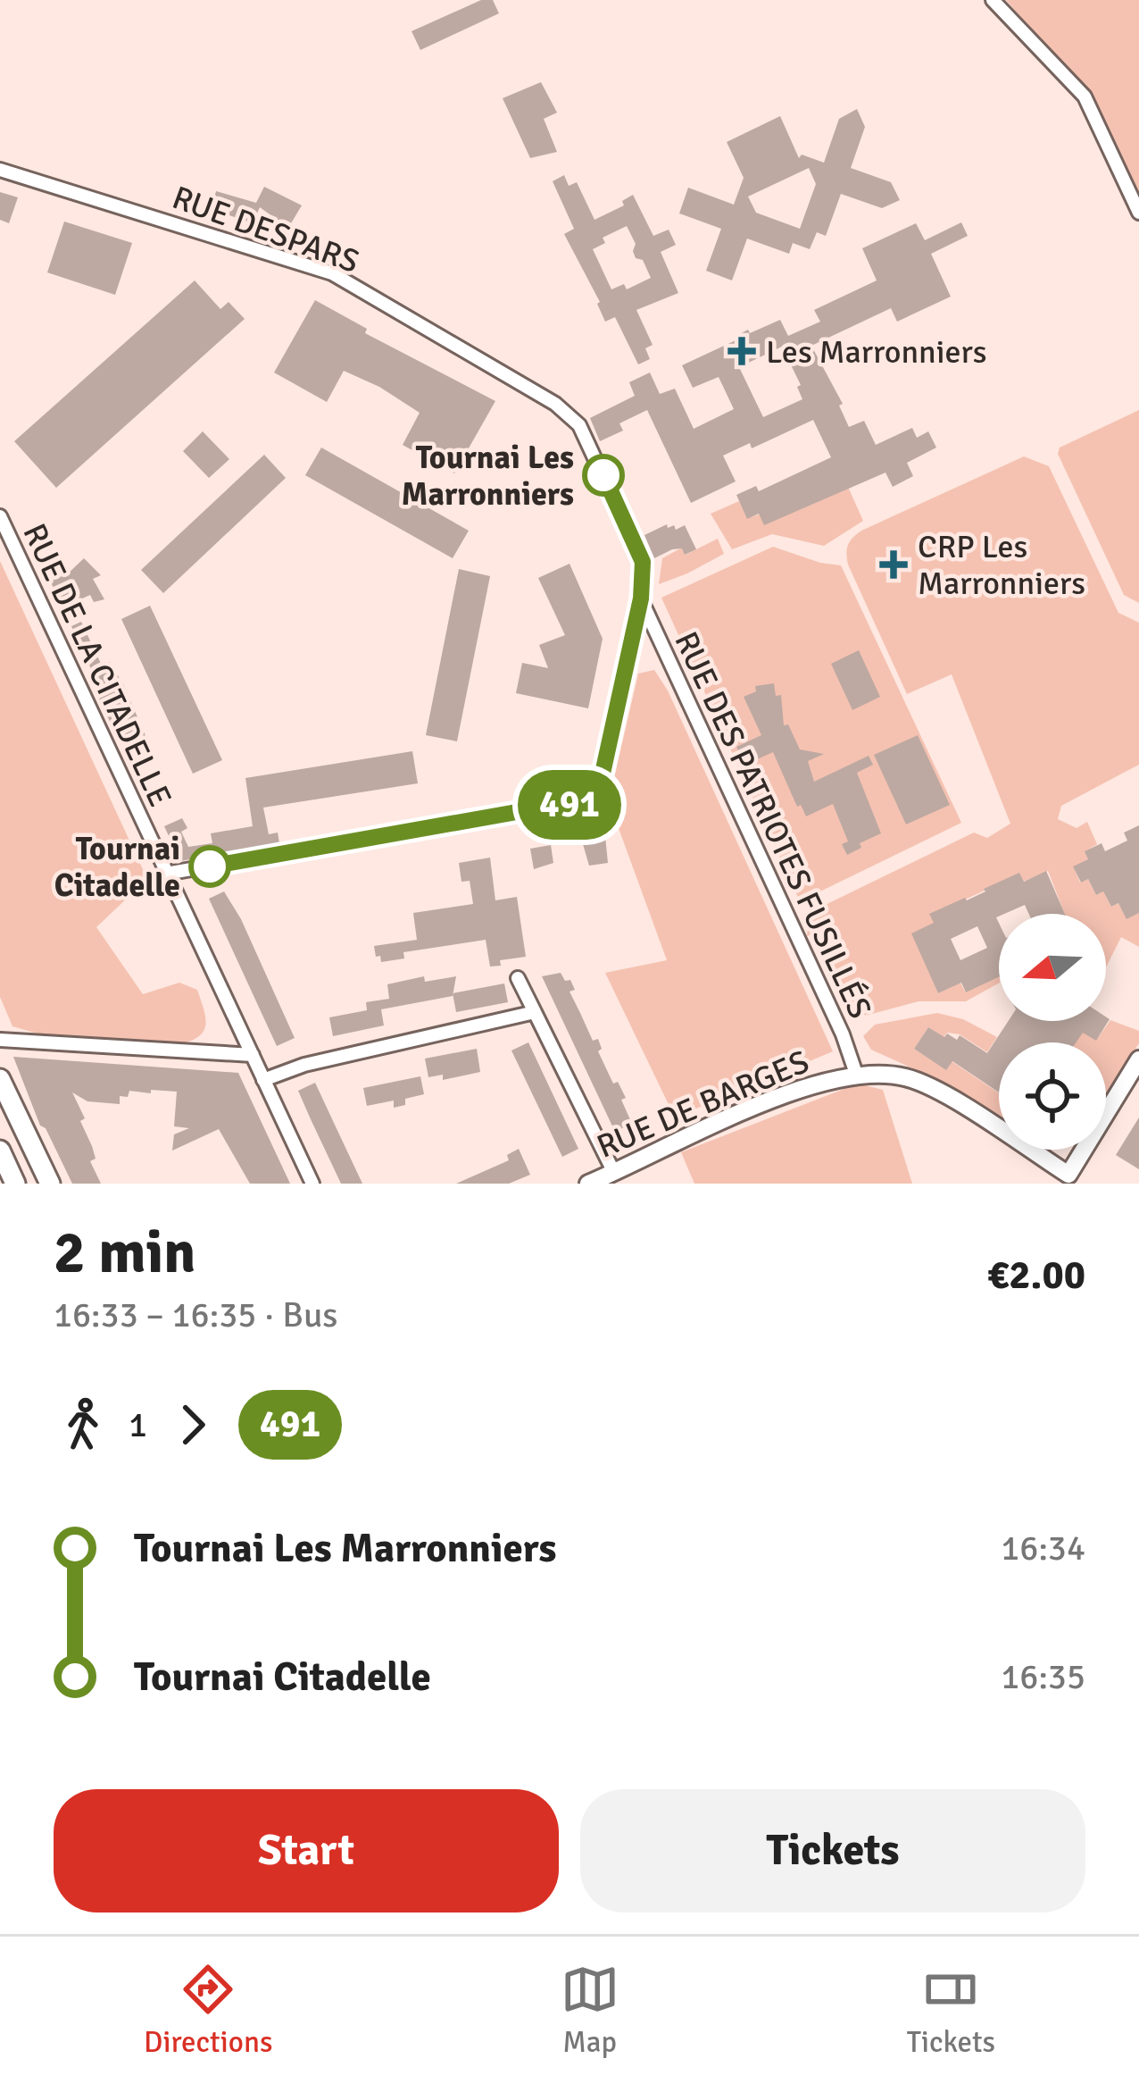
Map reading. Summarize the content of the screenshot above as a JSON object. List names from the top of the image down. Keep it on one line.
{"streets":{"street":["RUE DESPARS","RUE DE LA CITADELLE","RUE DES PATRIOTES FUSILLÉS","RUE DE BARGES"]},"crossings":[["RUE DESPARS","RUE DES PATRIOTES FUSILLÉS"],["RUE DE LA CITADELLE","RUE DES PATRIOTES FUSILLÉS"],["RUE DES PATRIOTES FUSILLÉS","RUE DE BARGES"]],"places":{"health":["Les Marronniers","CRP Les Marronniers"],"other":["Tournai Les Marronniers","Tournai Citadelle"]},"lines":["bus line 491"],"north":"left","page":{"on_map":"491","heading":["2 min","16:33 – 16:35 · Bus","€2.00"],"legs":["1","491"],"list":[{"name":"Tournai Les Marronniers","value":"16:34"},{"name":"Tournai Citadelle","value":"16:35"}],"buttons":["Start","Tickets"],"tabs":["Directions","Map","Tickets"]}}
